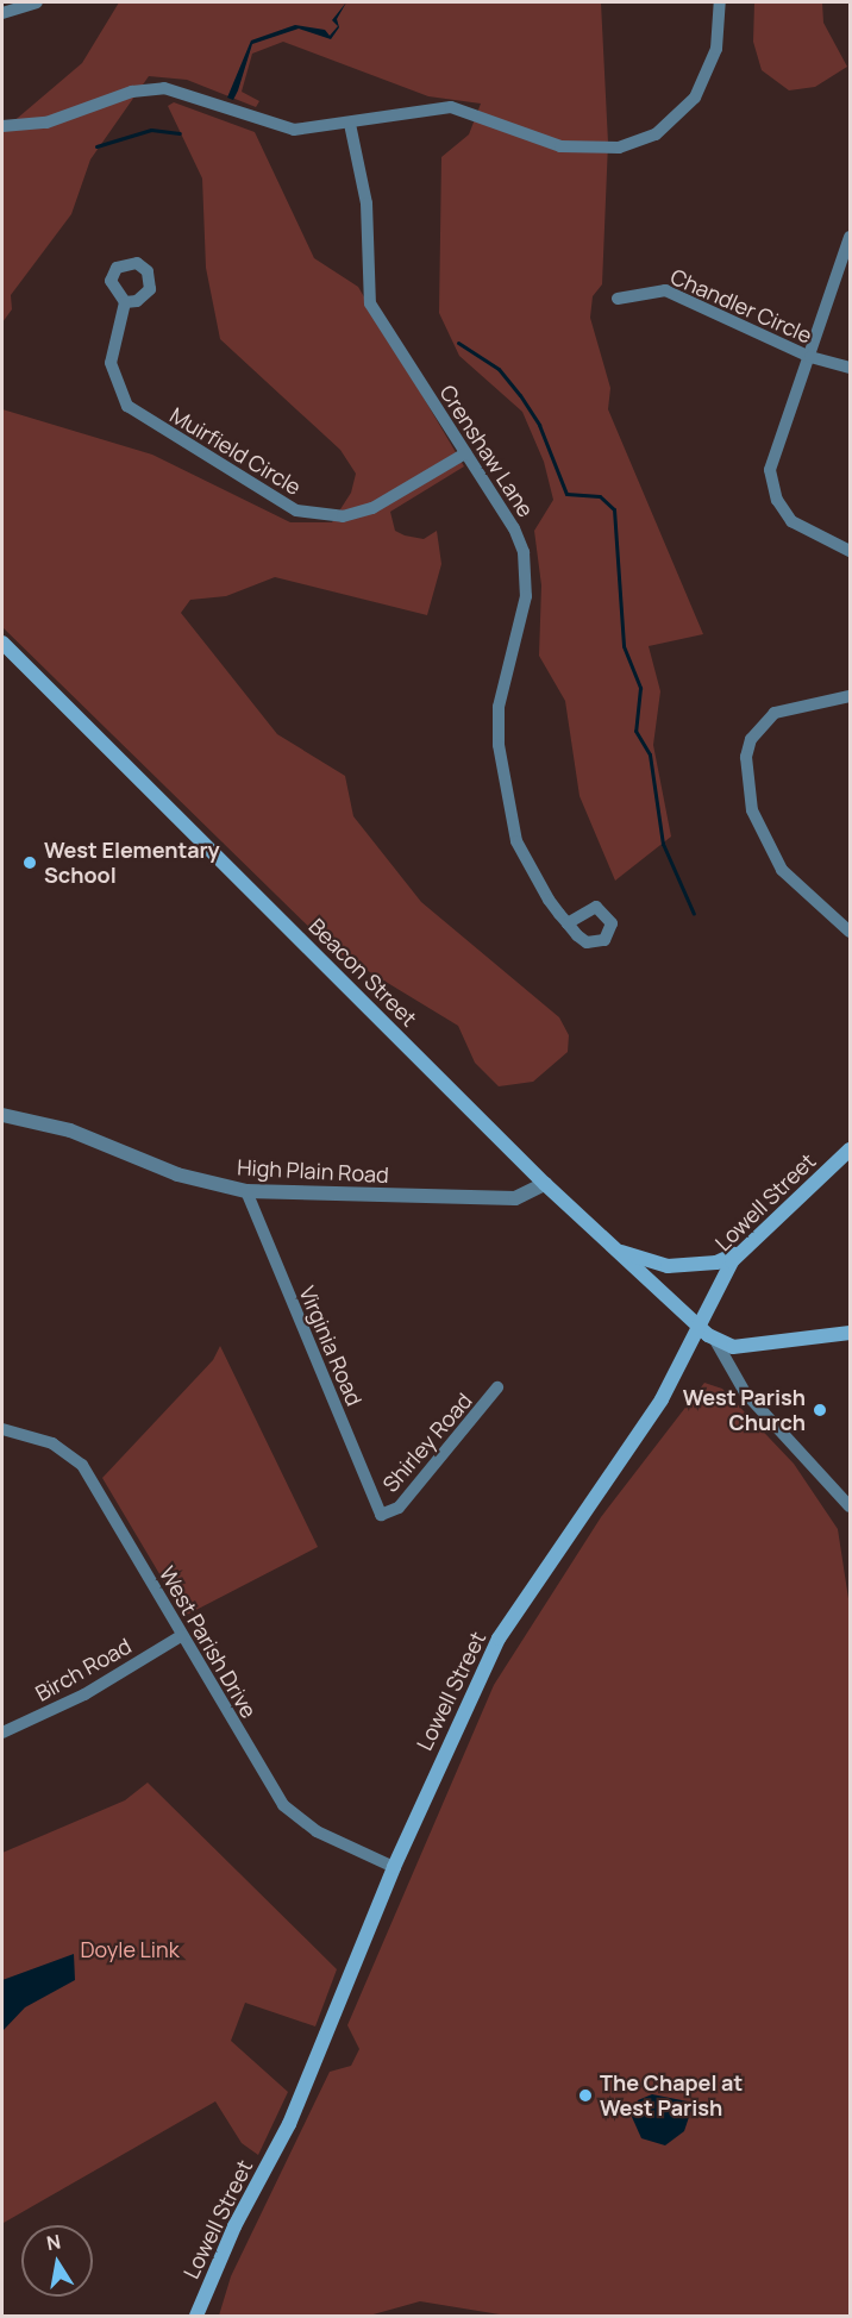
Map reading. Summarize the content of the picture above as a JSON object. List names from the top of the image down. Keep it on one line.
{"streets":{"main road":["Beacon Street","Lowell Street"],"street":["Chandler Circle","Muirfield Circle","Crenshaw Lane","High Plain Road","Virginia Road","Shirley Road","West Parish Drive","Birch Road"]},"crossings":[["Muirfield Circle","Crenshaw Lane"],["Beacon Street","High Plain Road"],["Beacon Street","Lowell Street"],["High Plain Road","Virginia Road"],["Lowell Street","West Parish Drive"],["Virginia Road","Shirley Road"],["West Parish Drive","Birch Road"]],"parks":["Doyle Link"],"places":["West Elementary School","West Parish Church","The Chapel at West Parish"],"north":"top"}
